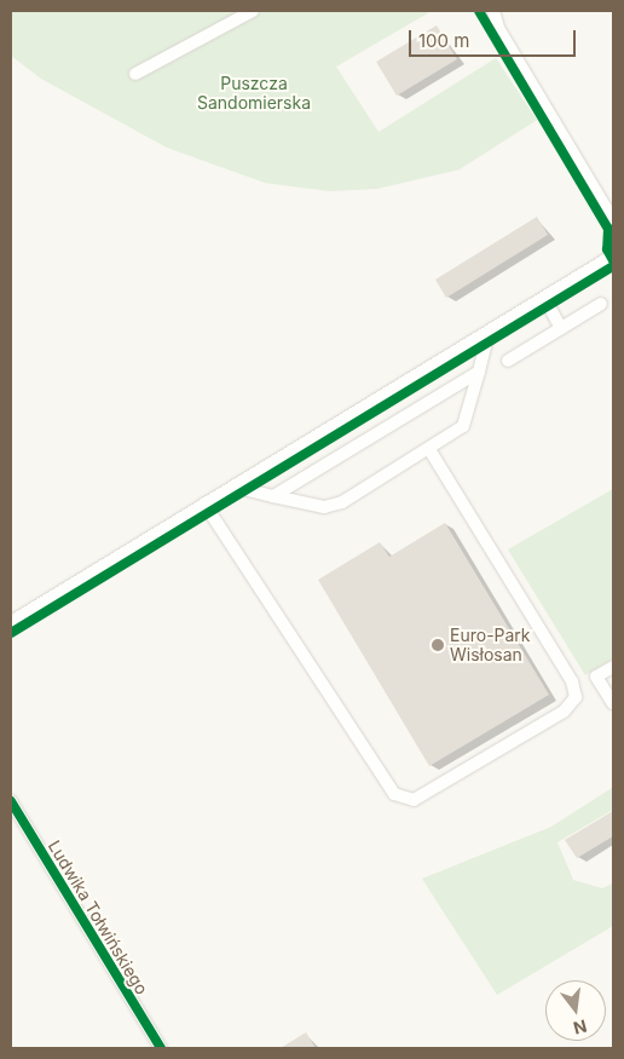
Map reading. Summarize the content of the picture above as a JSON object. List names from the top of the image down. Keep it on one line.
{"streets":{"street":["Ludwika Tołwińskiego"]},"parks":["Puszcza Sandomierska"],"places":["Euro-Park Wisłosan"],"scale_bar":"100 m","north":"bottom"}
